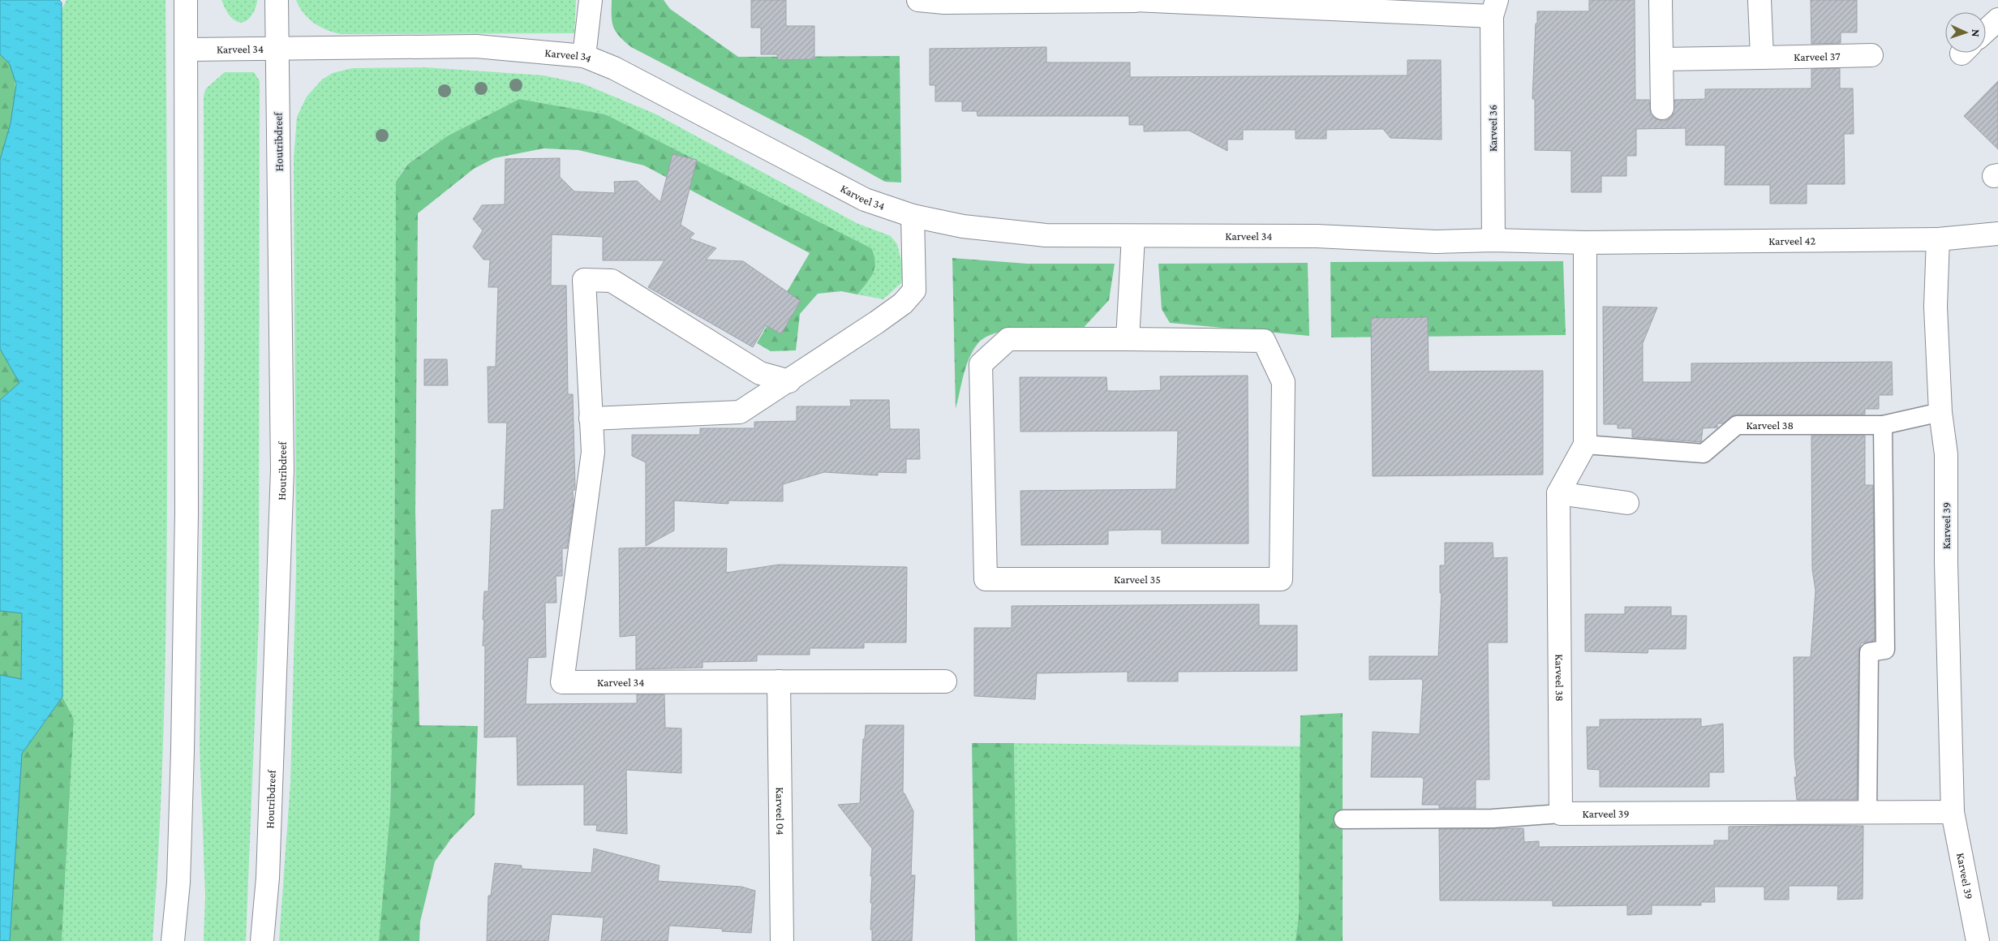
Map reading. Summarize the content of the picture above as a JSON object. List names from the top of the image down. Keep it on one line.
{"streets":{"street":["Karveel 34","Karveel 37","Karveel 36","Houtribdreef","Karveel 42","Karveel 38","Karveel 39","Karveel 35","Karveel 04"]},"crossings":[["Karveel 34","Karveel 36"],["Karveel 34","Houtribdreef"],["Karveel 34","Karveel 42"],["Karveel 34","Karveel 04"],["Karveel 42","Karveel 39"],["Karveel 38","Karveel 39"]],"north":"right"}
